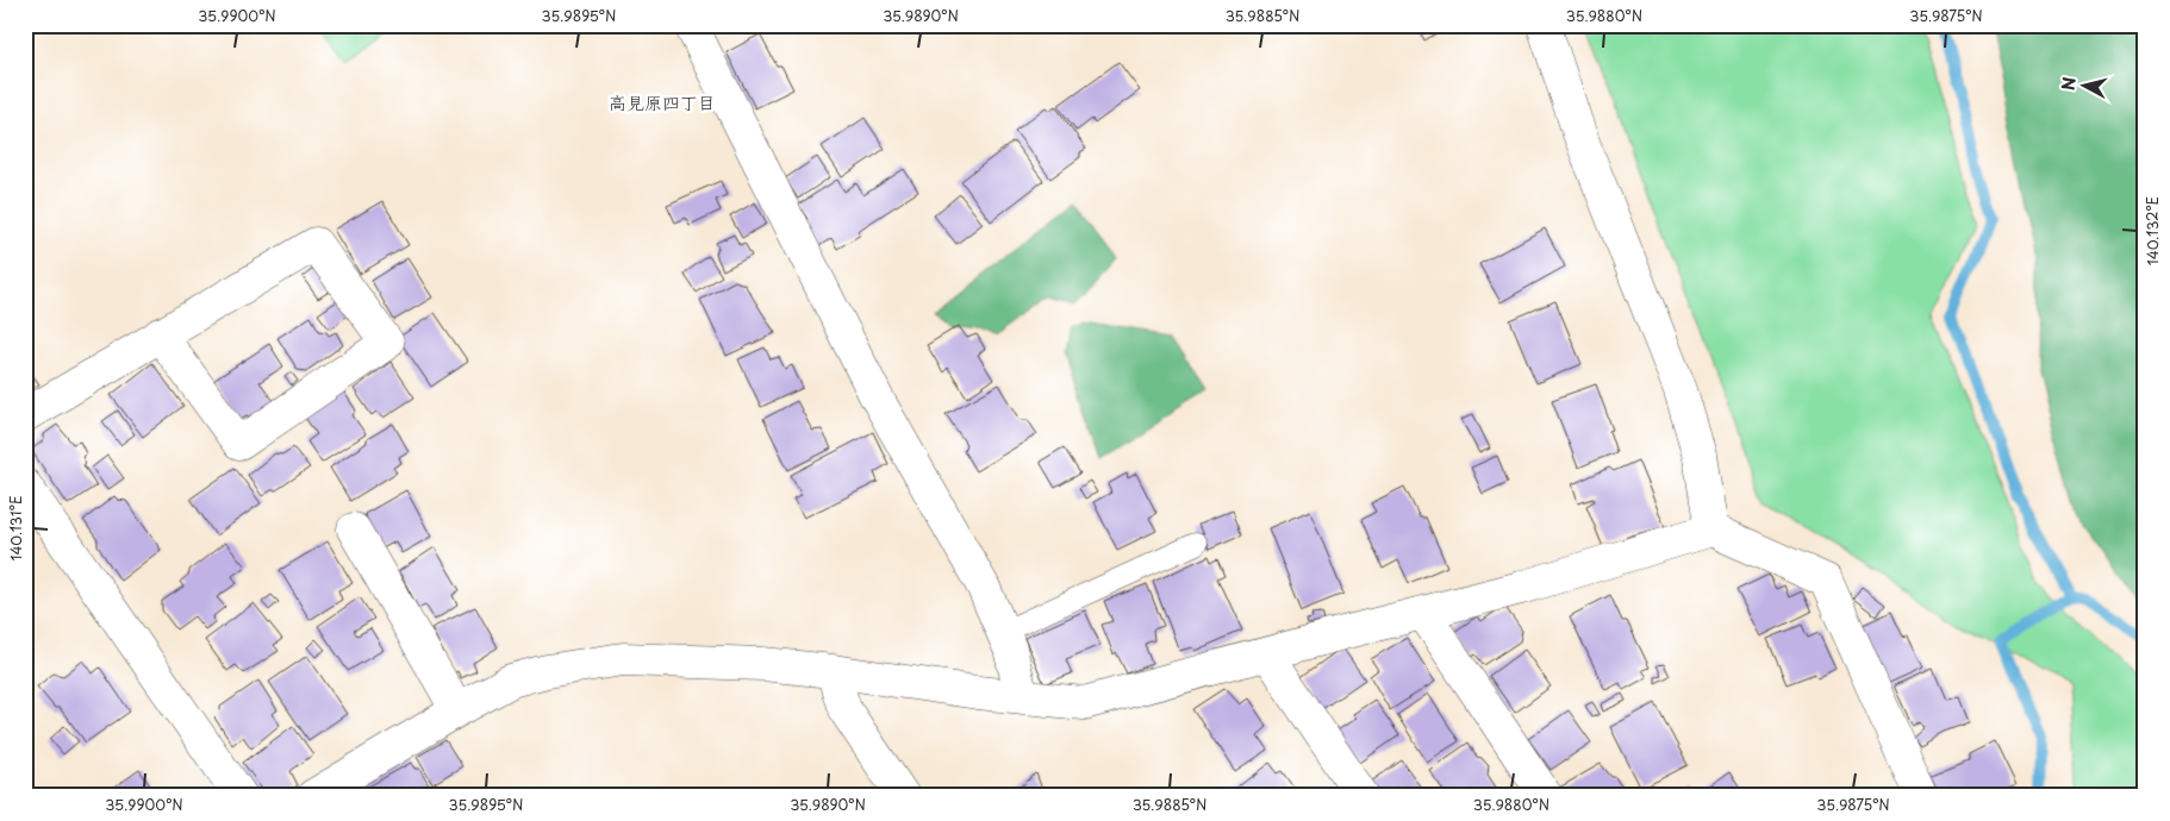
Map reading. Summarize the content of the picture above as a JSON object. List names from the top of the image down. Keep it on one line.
{"districts":["高見原四丁目"],"north":"left","coordinates":["35.9900°N","35.9895°N","35.9890°N","35.9885°N","35.9880°N","35.9875°N","140.132°E","140.131°E"]}
